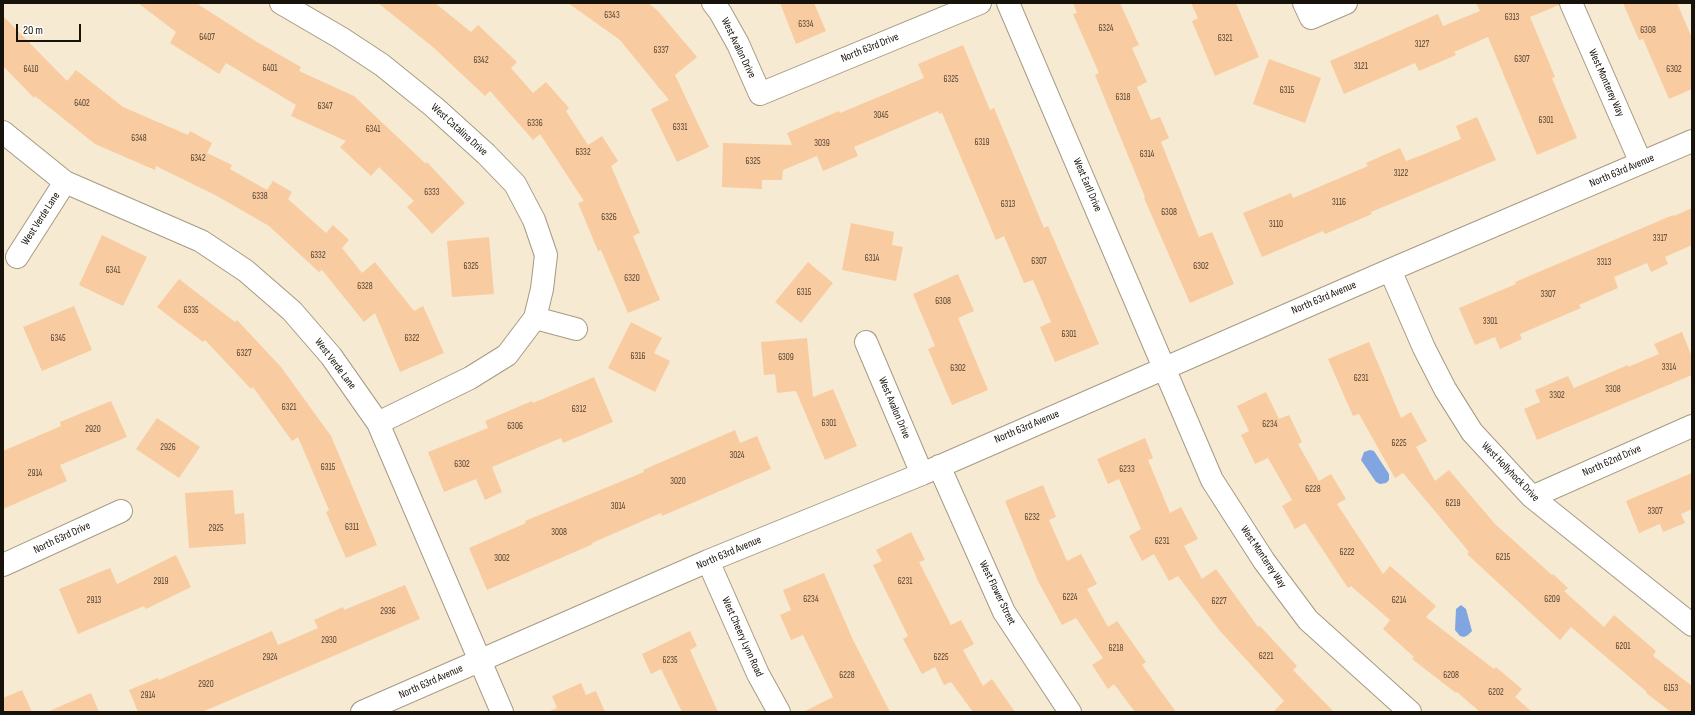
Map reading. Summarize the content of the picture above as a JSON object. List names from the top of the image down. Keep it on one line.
{"streets":{"street":["West Avalon Drive","North 63rd Drive","West Monterey Way","West Catalina Drive","North 63rd Avenue","West Earll Drive","West Verde Lane","North 62nd Drive","West Hollyhock Drive","West Flower Street","West Cheery Lynn Road"]},"crossings":[["West Avalon Drive","North 63rd Drive"],["West Avalon Drive","North 63rd Avenue"],["West Avalon Drive","West Flower Street"],["West Monterey Way","North 63rd Avenue"],["West Monterey Way","West Earll Drive"],["West Catalina Drive","West Verde Lane"],["North 63rd Avenue","West Earll Drive"],["North 63rd Avenue","West Verde Lane"],["North 63rd Avenue","West Hollyhock Drive"],["North 63rd Avenue","West Flower Street"],["North 63rd Avenue","West Cheery Lynn Road"],["North 62nd Drive","West Hollyhock Drive"]],"house_numbers":["6343","6313","6334","6324","6308","6407","6321","3127","6337","6307","6342","3121","6401","6410","6302","6325","6315","6318","6402","6347","3045","6301","6336","6331","6341","6348","6319","3039","6332","6314","6342","6325","3122","6333","6338","3116","6313","6308","6326","3110","3317","6332","6314","6307","3313","6325","6302","6341","6320","6328","6315","3307","6308","6335","3301","6301","6345","6322","6327","6316","6309","3314","6302","6231","3308","3302","6321","6312","6301","6234","6306","2920","6225","2926","3024","6302","6315","6233","2914","3020","6228","6219","3014","3307","6232","6311","2925","3008","6231","6222","6215","3002","2919","6231","6224","6234","6209","2913","6214","6227","2936","2930","6201","6218","6221","2924","6225","6235","6228","6208","2920","6153","6202","2914"],"scale_bar":"20 m"}
